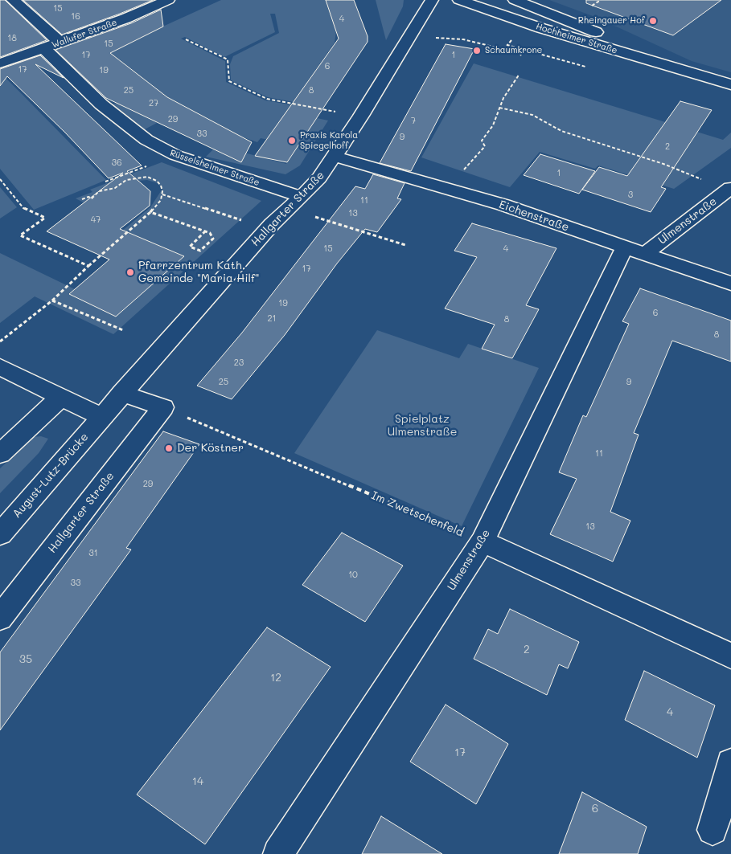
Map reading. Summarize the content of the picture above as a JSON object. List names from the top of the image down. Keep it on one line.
{"streets":{"street":["Wallufer Straße","Hochheimer Straße","Rüsselsheimer Straße","Hallgarter Straße","Eichenstraße","Ulmenstraße","August-Lutz-Brücke"],"path":["Im Zwetschenfeld"]},"crossings":[["Wallufer Straße","Rüsselsheimer Straße"],["Rüsselsheimer Straße","Hallgarter Straße"],["Hallgarter Straße","Eichenstraße"],["Hallgarter Straße","August-Lutz-Brücke"],["Hallgarter Straße","Im Zwetschenfeld"],["Eichenstraße","Ulmenstraße"],["Ulmenstraße","Im Zwetschenfeld"]],"parks":["Spielplatz Ulmenstraße"],"places":["Rheingauer Hof","Schaumkrone","Praxis Karola Spiegelhoff","Pfarrzentrum Kath. Gemeinde \"Maria Hilf\"","Der Köstner"],"house_numbers":["15","16","4","18","15","17","1","6","17","19","25","8","27","29","7","33","9","2","36","1","3","11","13","47","15","4","17","19","6","21","8","8","23","25","9","11","29","13","31","10","33","2","35","12","4","17","14","6"]}
